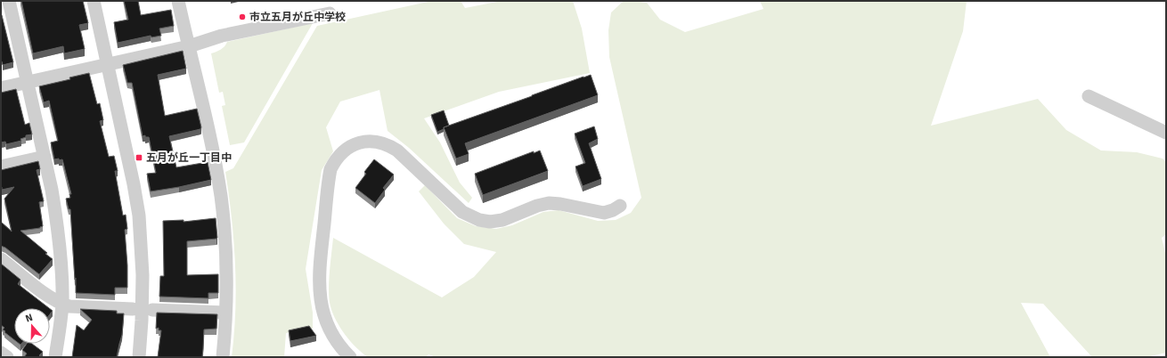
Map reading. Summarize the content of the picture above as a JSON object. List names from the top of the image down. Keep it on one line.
{"places":{"other":["市立五月が丘中学校"],"transit":["五月が丘一丁目中"]},"north":"top"}
